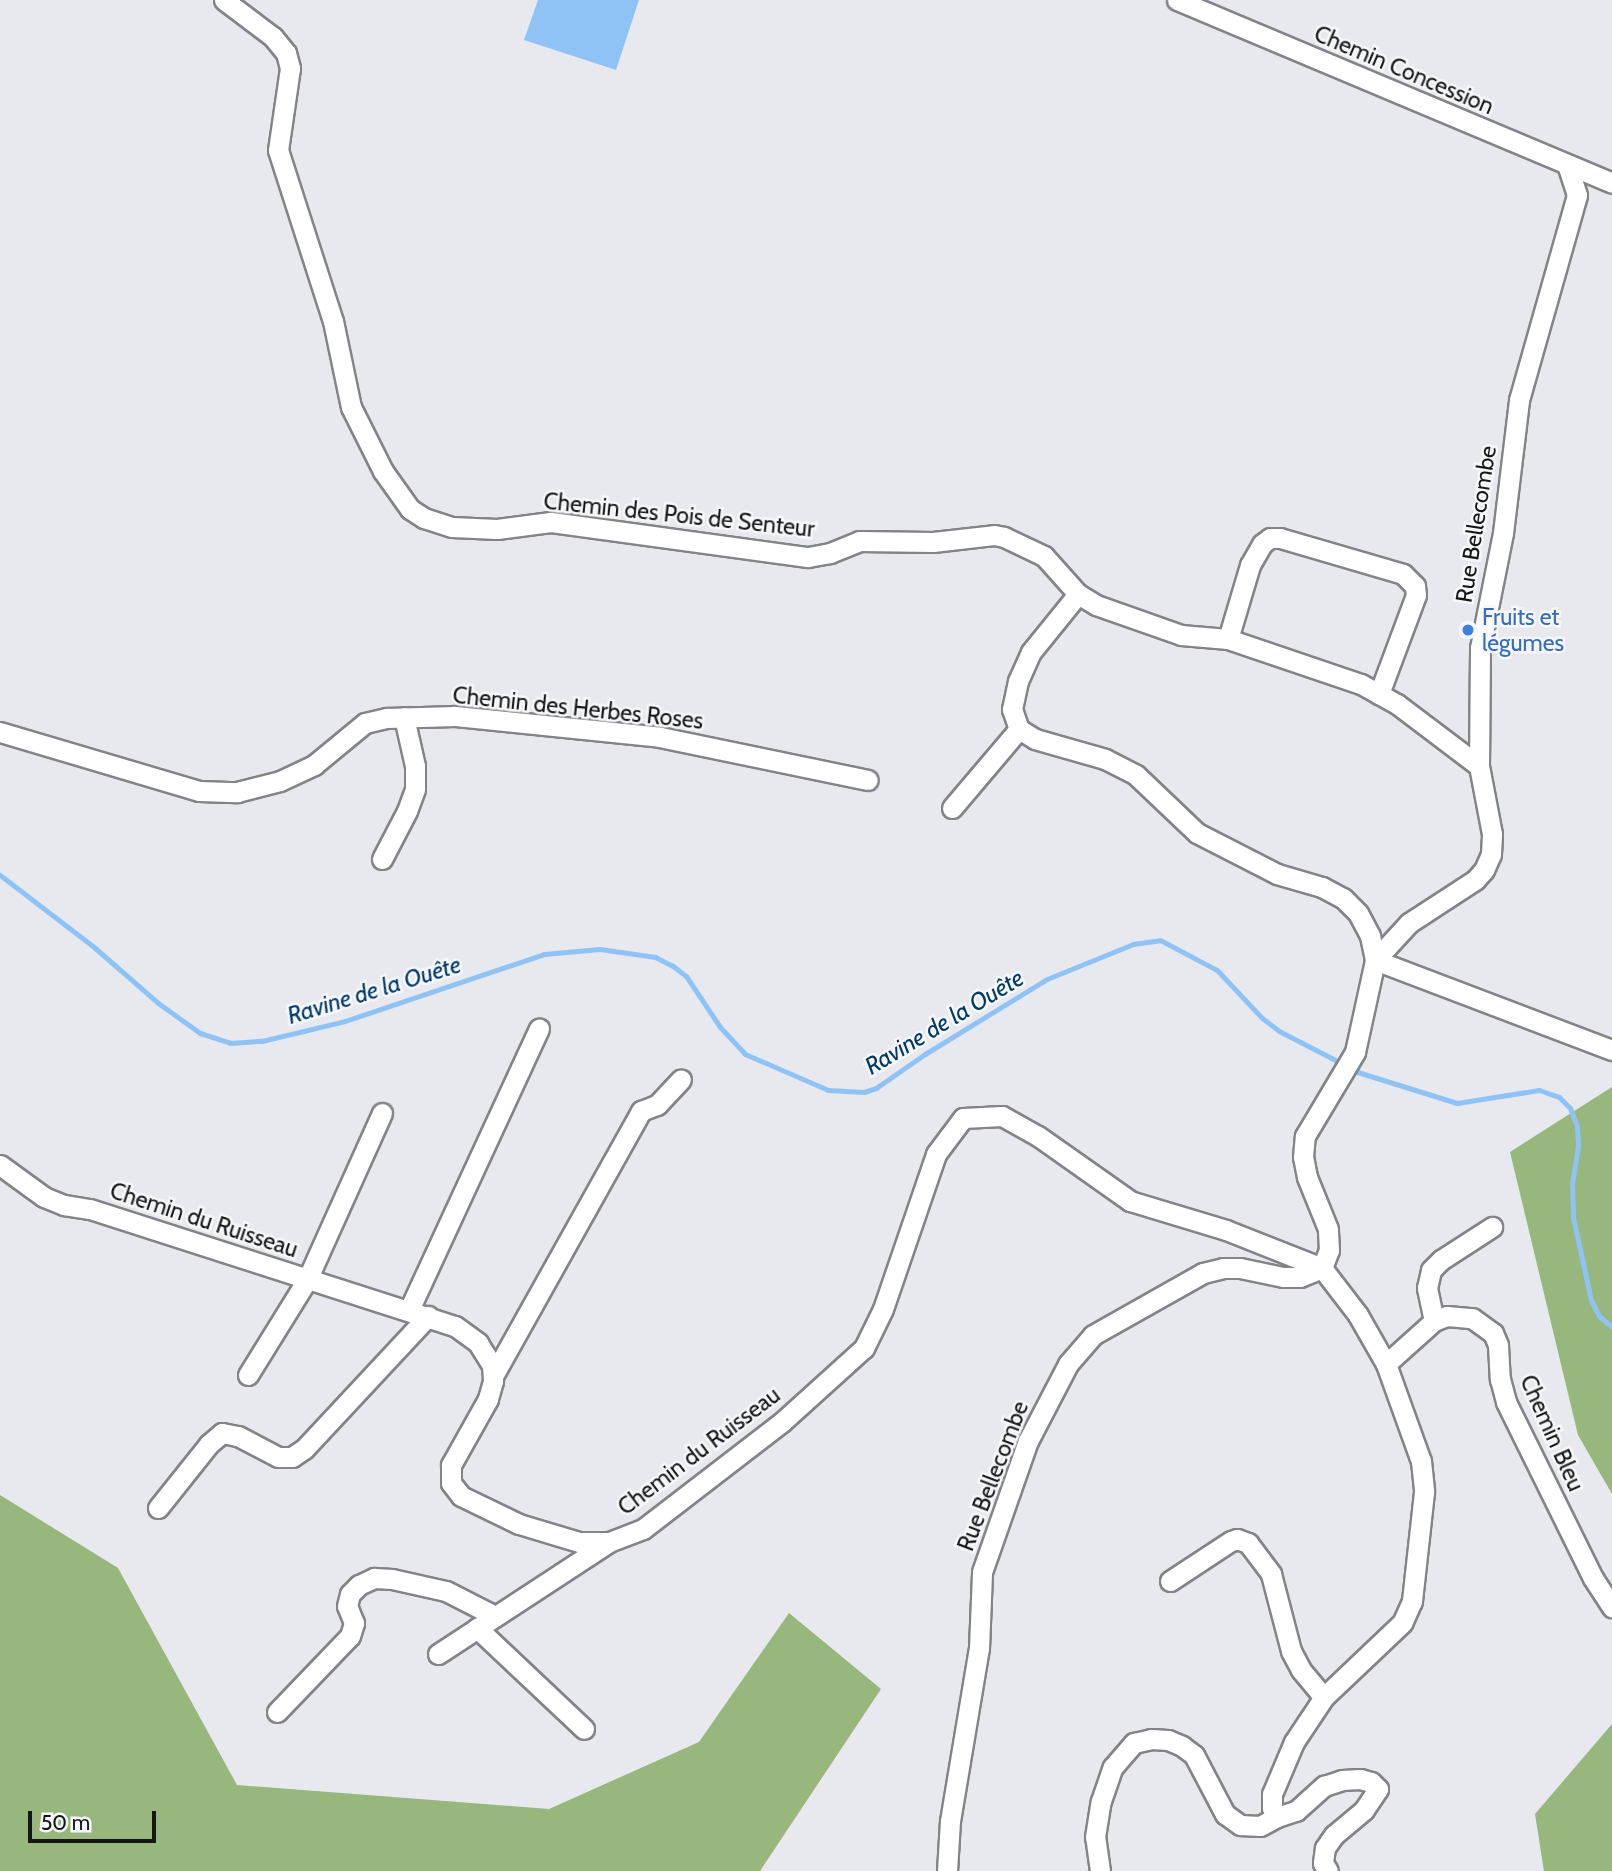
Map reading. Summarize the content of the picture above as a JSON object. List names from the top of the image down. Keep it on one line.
{"streets":{"street":["Chemin Concession","Chemin des Pois de Senteur","Rue Bellecombe","Chemin des Herbes Roses","Chemin du Ruisseau","Chemin Bleu"]},"crossings":[["Chemin Concession","Rue Bellecombe"],["Chemin des Pois de Senteur","Rue Bellecombe"],["Rue Bellecombe","Chemin du Ruisseau"]],"water":["Ravine de la Ouête"],"places":["Fruits et légumes"],"scale_bar":"50 m"}
